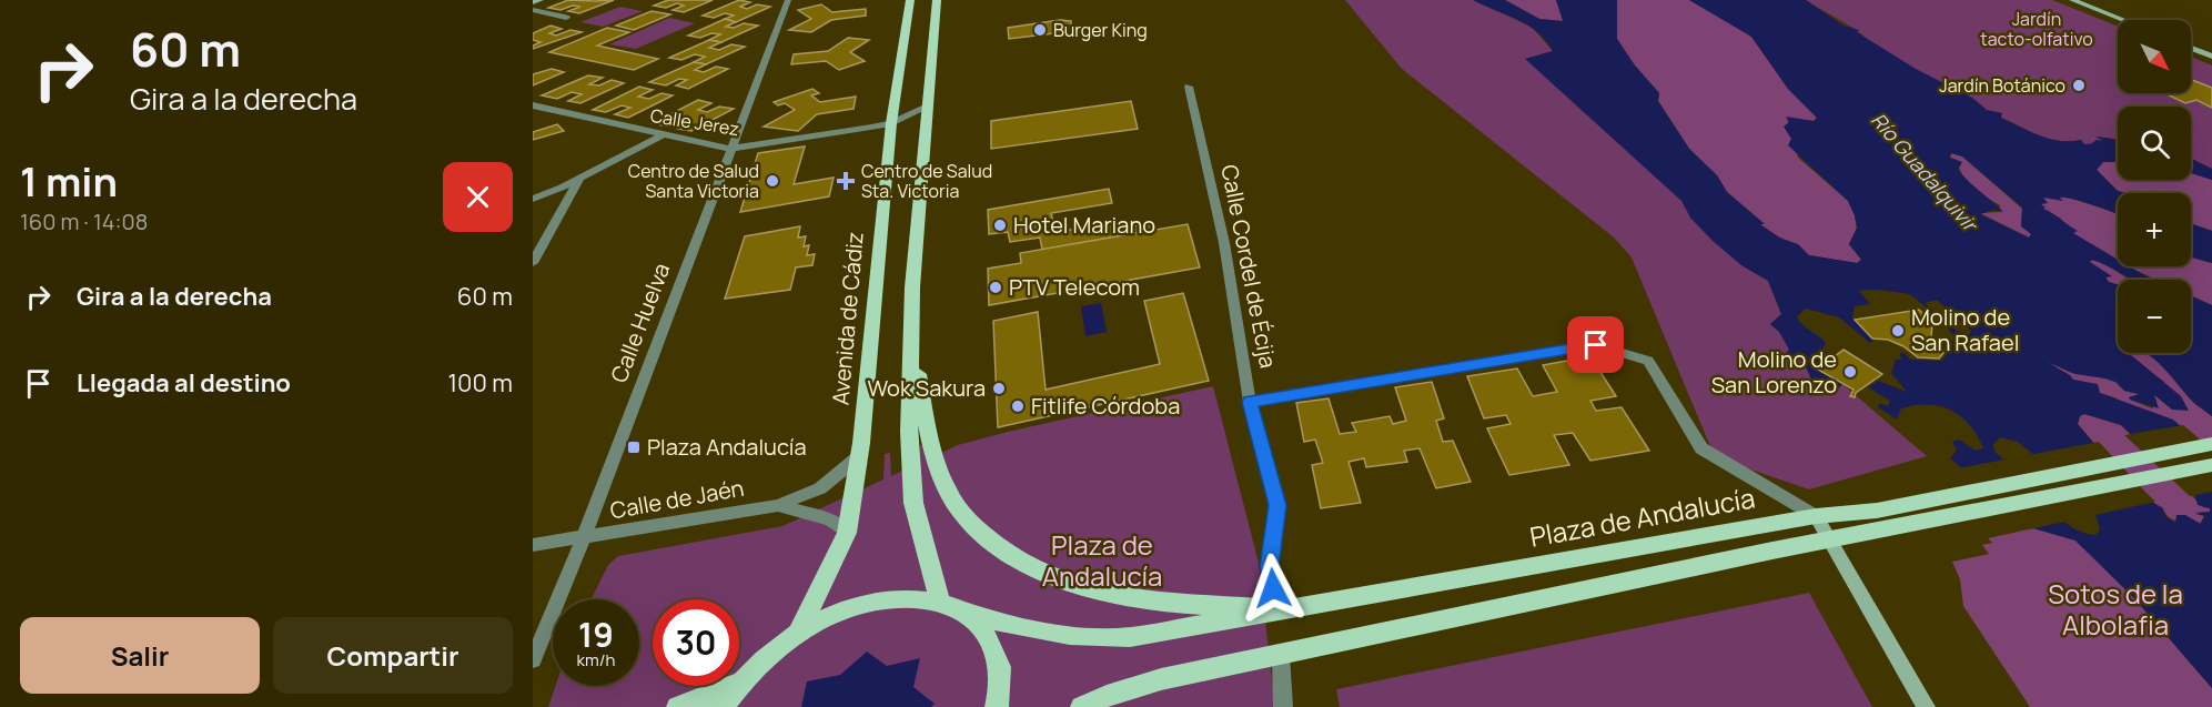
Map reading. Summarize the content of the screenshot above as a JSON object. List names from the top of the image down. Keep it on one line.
{"streets":{"main road":["Avenida de Cádiz","Plaza de Andalucía"],"street":["Calle Jerez","Calle Cordel de Écija","Calle Huelva","Calle de Jaén"]},"crossings":[["Calle Jerez","Avenida de Cádiz"],["Calle Jerez","Calle Huelva"],["Calle Cordel de Écija","Plaza de Andalucía"],["Avenida de Cádiz","Calle de Jaén"],["Avenida de Cádiz","Plaza de Andalucía"],["Calle Huelva","Calle de Jaén"]],"water":["Río Guadalquivir"],"parks":["Jardín tacto-olfativo","Plaza de Andalucía","Sotos de la Albolafia"],"places":{"other":["Burger King","Jardín Botánico","Centro de Salud Santa Victoria","Hotel Mariano","PTV Telecom","Molino de San Rafael","Molino de San Lorenzo","Wok Sakura","Fitlife Córdoba"],"health":["Centro de Salud Sta. Victoria"],"transit":["Plaza Andalucía"]},"north":"bottom right","page":{"turn":["60 m","Gira a la derecha"],"map_buttons":["+","−"],"heading":["1 min","160 m · 14:08"],"list":[{"name":"Gira a la derecha","value":"60 m"},{"name":"Llegada al destino","value":"100 m"}],"speed":"19 km/h","limit":"30","buttons":["Salir","Compartir"]}}
